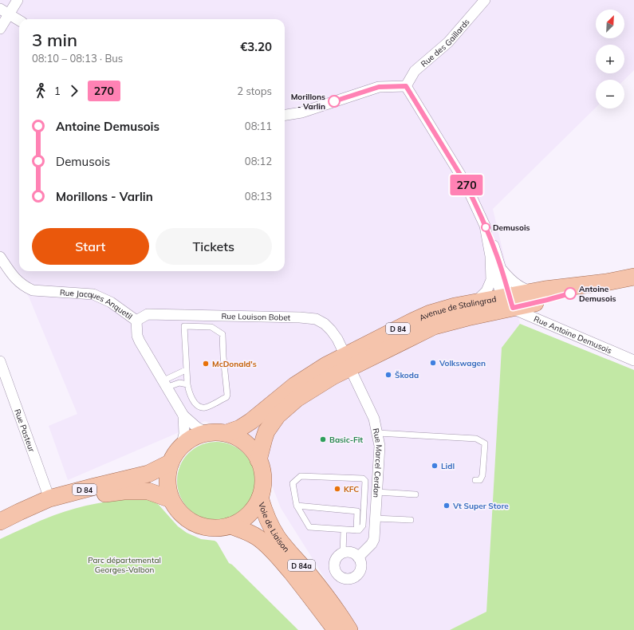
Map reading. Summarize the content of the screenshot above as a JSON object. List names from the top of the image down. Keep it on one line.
{"streets":{"main road":["Avenue de Stalingrad","D 84","Voie de Liaison","D 84a"],"street":["Rue des Gaillards","Rue Jacques Anquetil","Rue Louison Bobet","Rue Antoine Demusois","Rue Pasteur","Rue Marcel Cerdan"]},"crossings":[["Rue Jacques Anquetil","Avenue de Stalingrad"],["Rue Jacques Anquetil","Rue Louison Bobet"],["Rue Jacques Anquetil","D 84"],["Rue Jacques Anquetil","Voie de Liaison"],["Avenue de Stalingrad","Rue Louison Bobet"],["Avenue de Stalingrad","D 84"],["Avenue de Stalingrad","Rue Antoine Demusois"],["Avenue de Stalingrad","Rue Marcel Cerdan"],["Avenue de Stalingrad","Voie de Liaison"],["Rue Louison Bobet","Rue Marcel Cerdan"],["D 84","Rue Pasteur"],["D 84","Voie de Liaison"]],"parks":["Parc départemental Georges-Valbon"],"places":["Morillons - Varlin","Demusois","Antoine Demusois","Volkswagen","McDonald's","Škoda","Basic-Fit","Lidl","KFC","Vt Super Store"],"lines":["bus line 270"],"north":"top right","page":{"on_map":"270","map_buttons":["+","−"],"heading":["3 min","08:10 – 08:13 · Bus","€3.20"],"legs":["1","270","2 stops"],"list":[{"name":"Antoine Demusois","value":"08:11"},{"name":"Demusois","value":"08:12"},{"name":"Morillons - Varlin","value":"08:13"}],"buttons":["Start","Tickets"]}}
